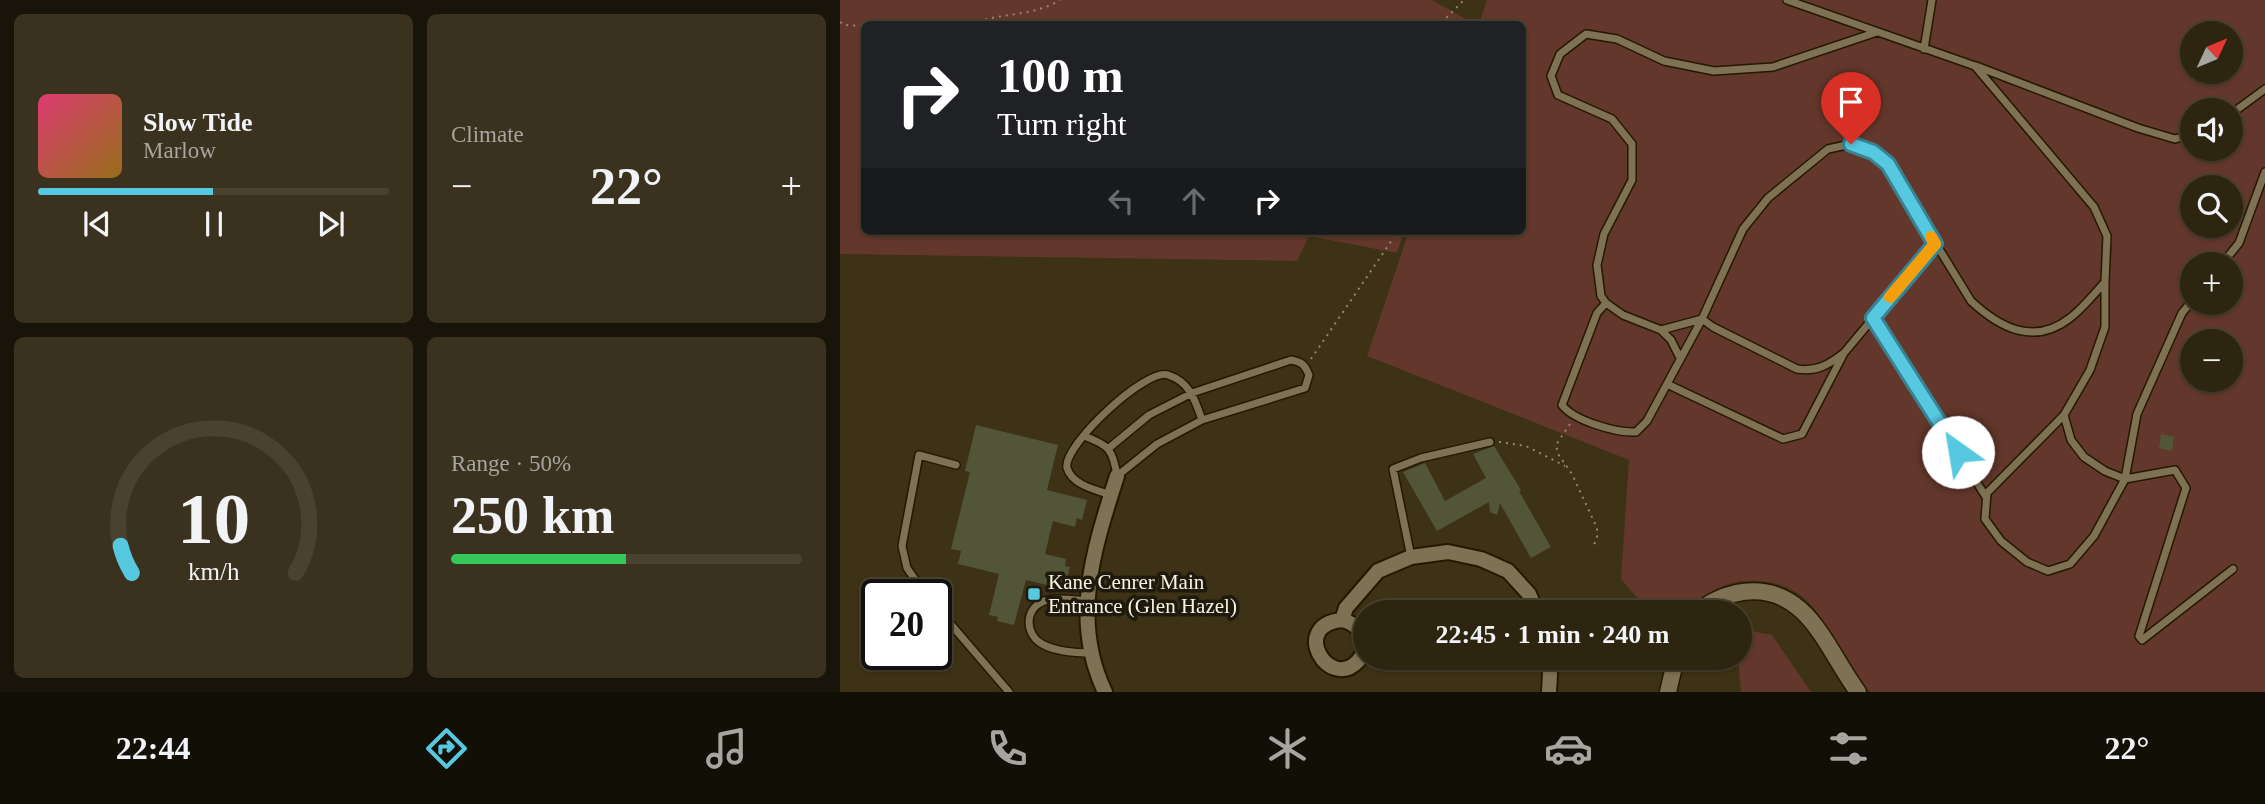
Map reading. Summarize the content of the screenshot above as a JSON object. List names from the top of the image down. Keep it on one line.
{"places":{"transit":["Kane Cenrer Main Entrance (Glen Hazel)"]},"north":"top right","page":{"tile":["Climate",["Range · 50%","250 km"]],"map_buttons":["+","−"],"turn":["100 m","Turn right"],"song":["Slow Tide","Marlow"],"heat":["−","22°","+"],"limit":"20","trip":"22:45 · 1 min · 240 m","tabs":["22:44","22°"],"gauge":["10","km/h"]}}
